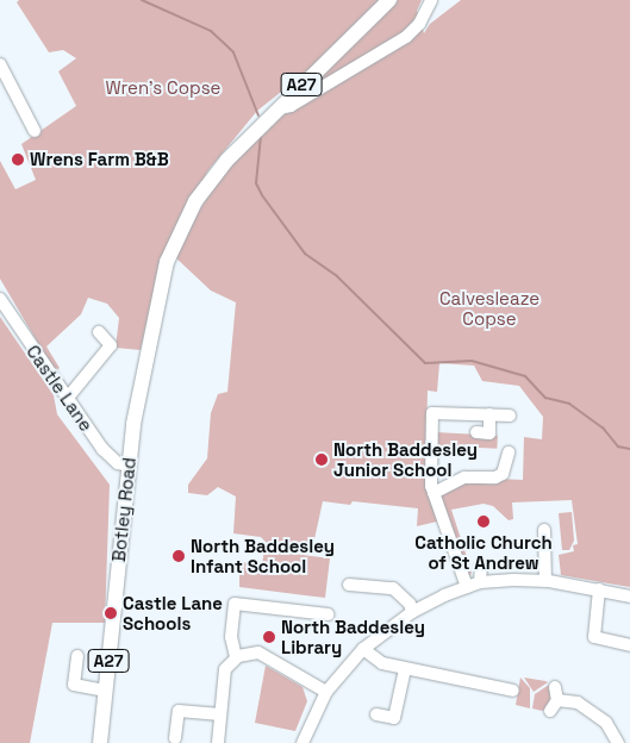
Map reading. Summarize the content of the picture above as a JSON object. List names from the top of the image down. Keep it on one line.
{"streets":{"main road":["A27","Botley Road"],"street":["Castle Lane"]},"crossings":[["A27","Botley Road"],["Castle Lane","Botley Road"]],"parks":["Wren's Copse","Calvesleaze Copse"],"places":["Wrens Farm B&B","North Baddesley Junior School","Catholic Church of St Andrew","North Baddesley Infant School","Castle Lane Schools","North Baddesley Library"]}
